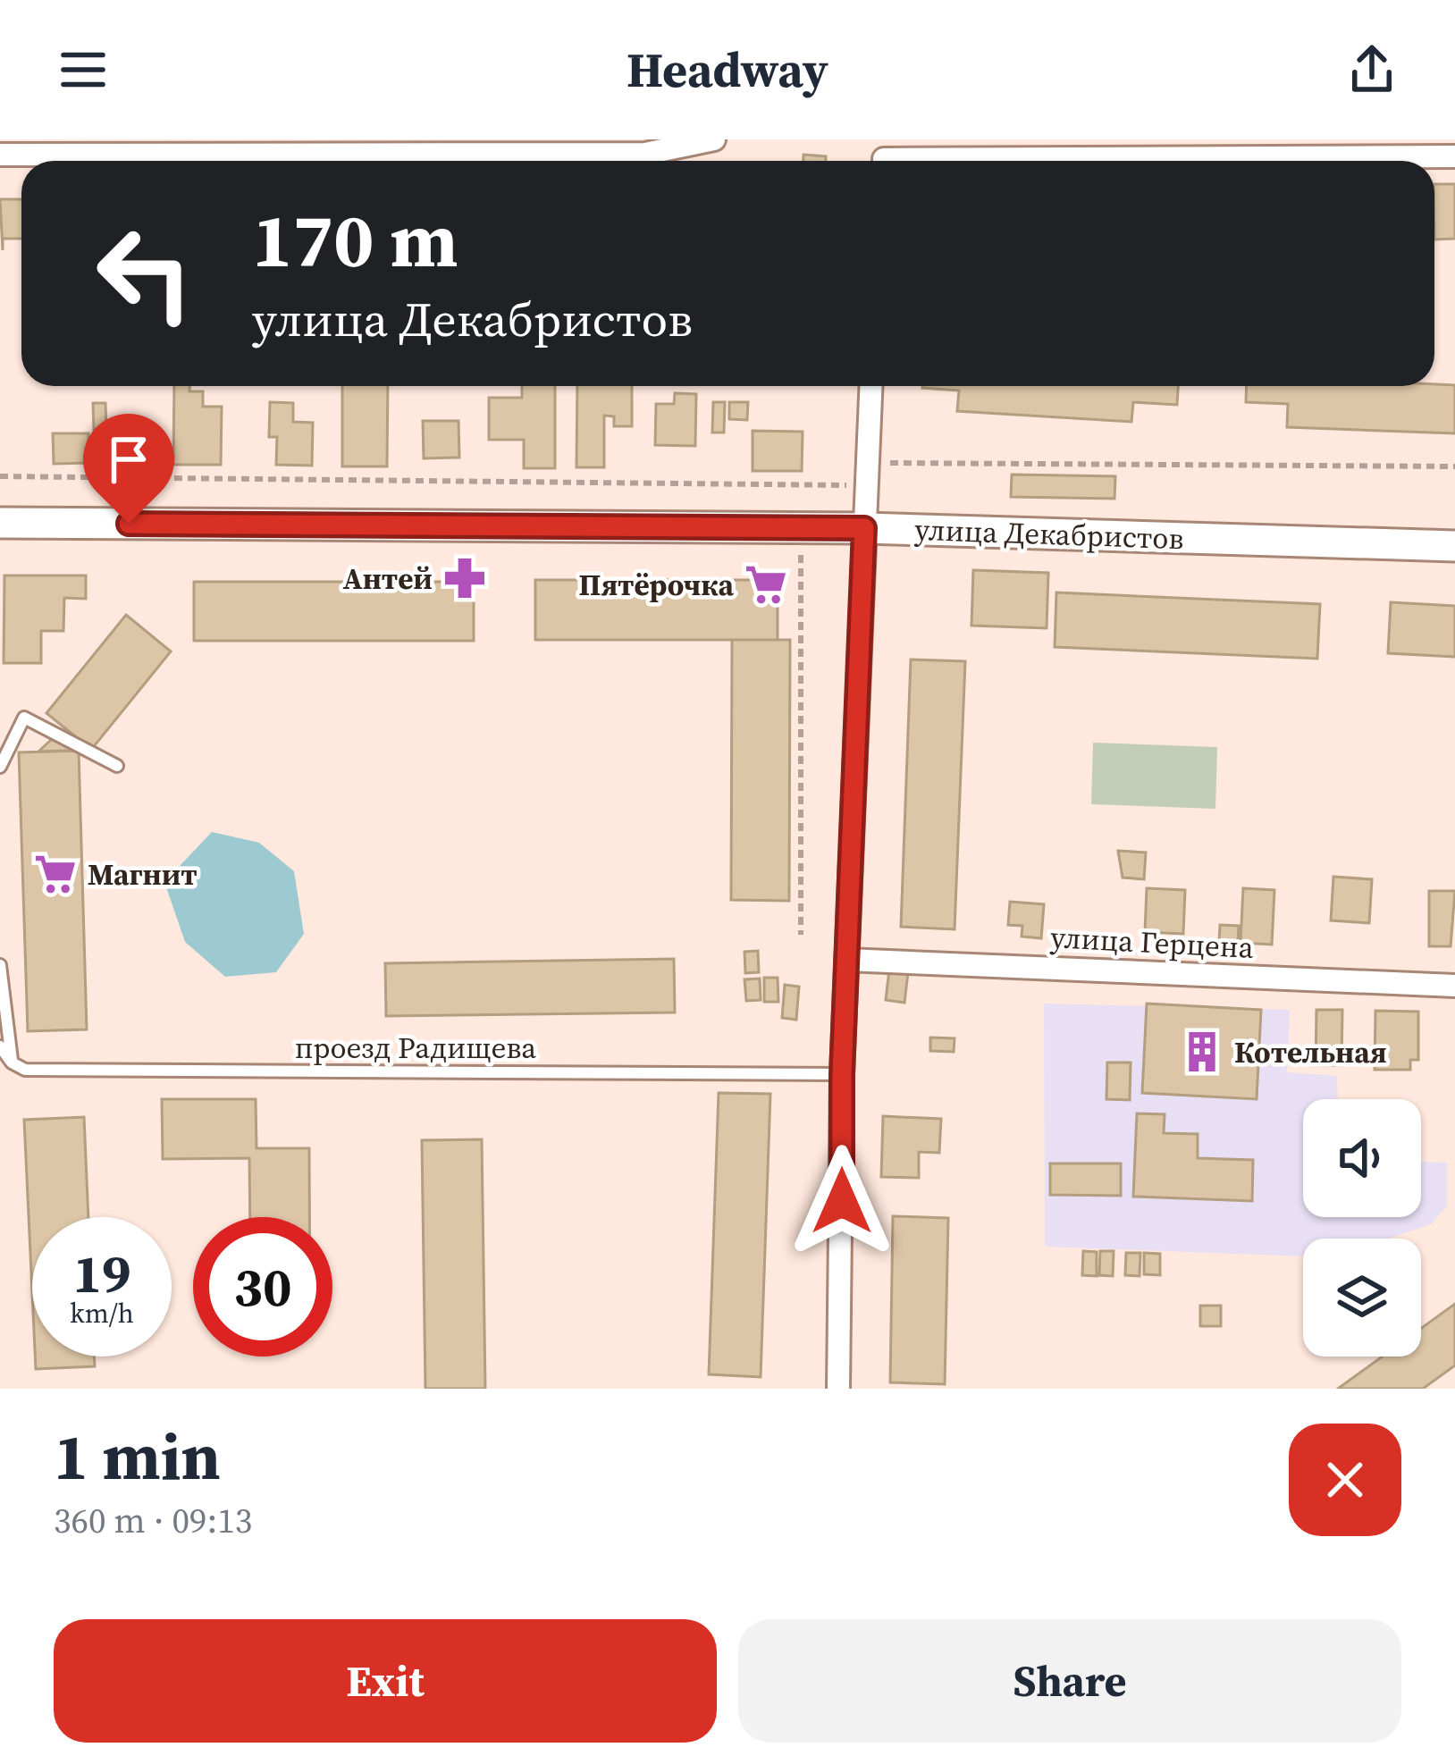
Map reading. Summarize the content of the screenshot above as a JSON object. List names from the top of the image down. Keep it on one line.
{"streets":{"street":["улица Декабристов","улица Герцена"],"lane":["проезд Радищева"]},"places":{"pharmacy":["Антей"],"supermarket":["Пятёрочка","Магнит"],"building":["Котельная"]},"page":{"header":"Headway","turn":["170 m","улица Декабристов"],"speed":"19 km/h","limit":"30","heading":["1 min","360 m · 09:13"],"buttons":["Exit","Share"]}}
